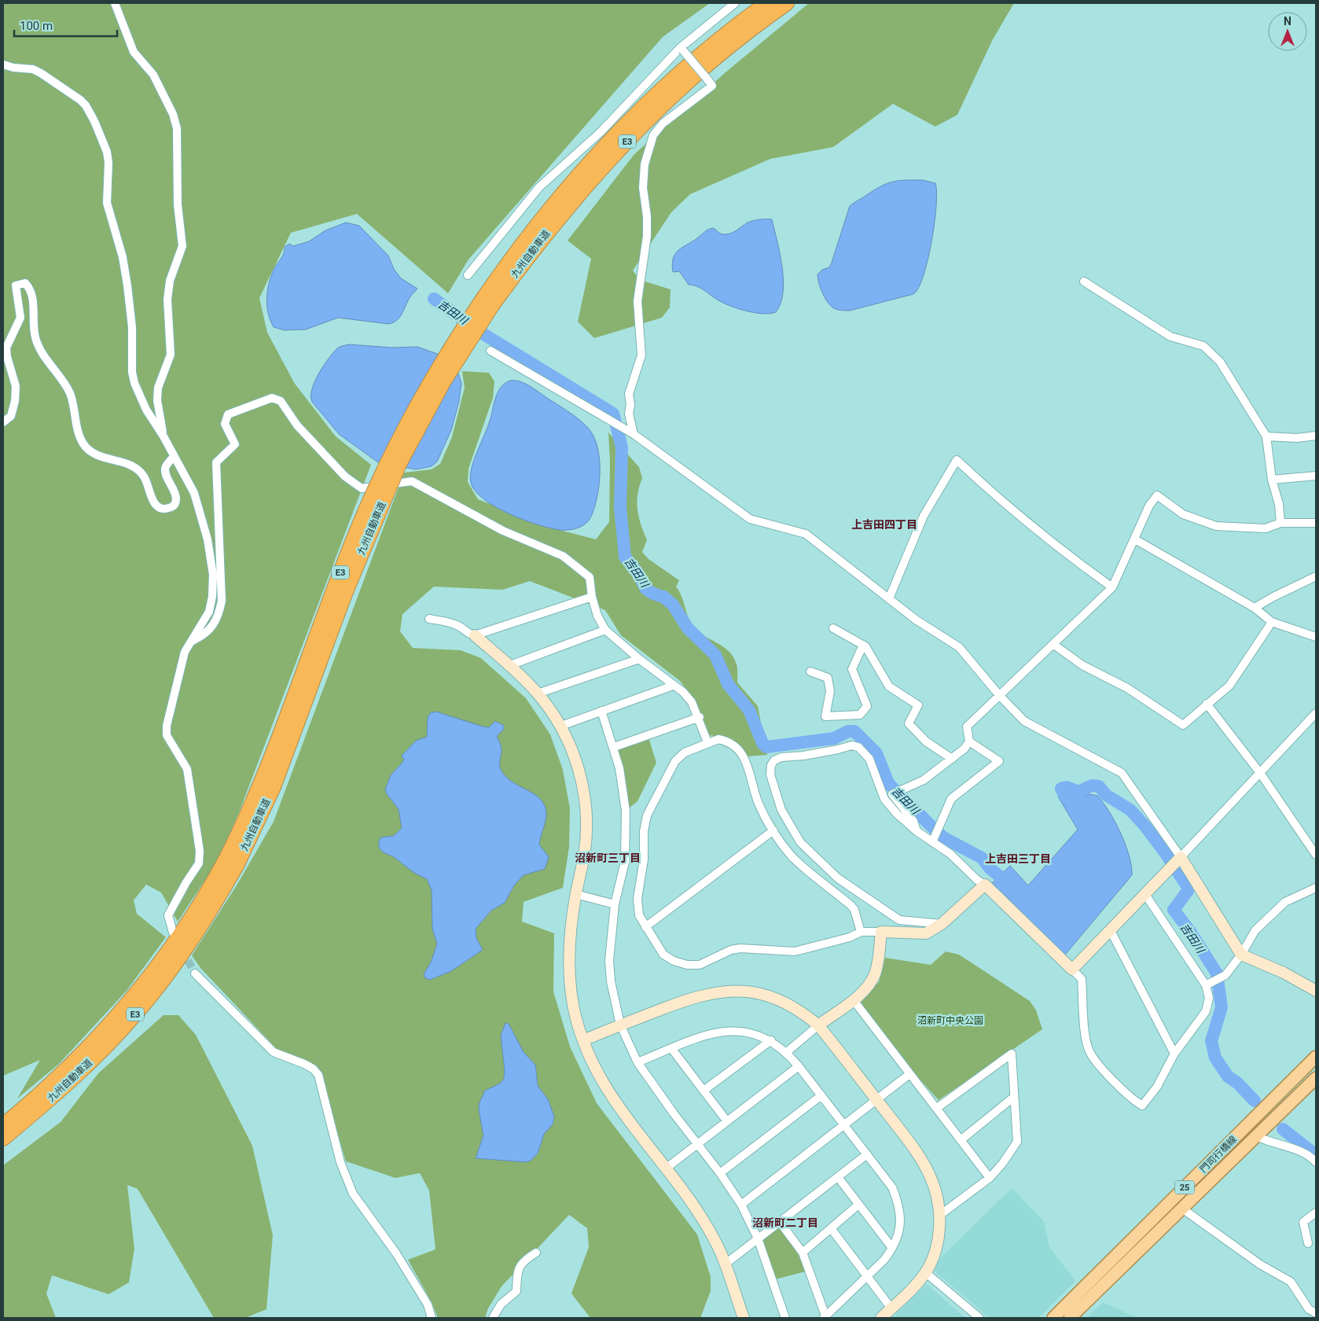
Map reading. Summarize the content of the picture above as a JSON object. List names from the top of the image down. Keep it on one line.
{"streets":{"highway":["E3","九州自動車道"],"main road":["門司行橋線","25"]},"districts":["上吉田四丁目","沼新町三丁目","上吉田三丁目","沼新町二丁目"],"water":["吉田川"],"parks":["沼新町中央公園"],"scale_bar":"100 m","north":"top"}
